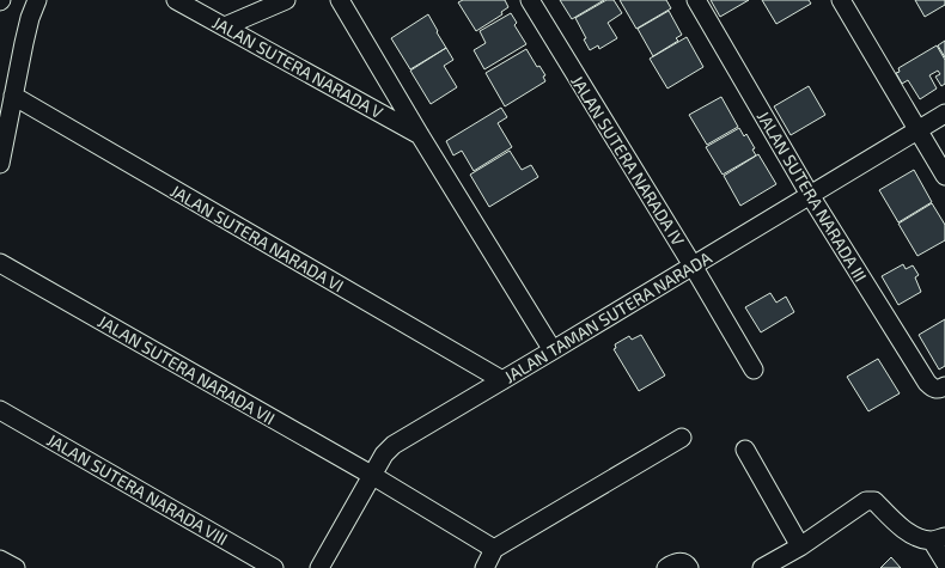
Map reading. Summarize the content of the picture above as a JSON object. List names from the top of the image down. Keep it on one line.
{"streets":{"street":["JALAN SUTERA NARADA V","JALAN SUTERA NARADA IV","JALAN SUTERA NARADA III","JALAN SUTERA NARADA VI","JALAN TAMAN SUTERA NARADA","JALAN SUTERA NARADA VII","JALAN SUTERA NARADA VIII"]},"crossings":[["JALAN SUTERA NARADA V","JALAN TAMAN SUTERA NARADA"],["JALAN SUTERA NARADA IV","JALAN TAMAN SUTERA NARADA"],["JALAN SUTERA NARADA III","JALAN TAMAN SUTERA NARADA"],["JALAN SUTERA NARADA VI","JALAN TAMAN SUTERA NARADA"],["JALAN TAMAN SUTERA NARADA","JALAN SUTERA NARADA VII"]]}
